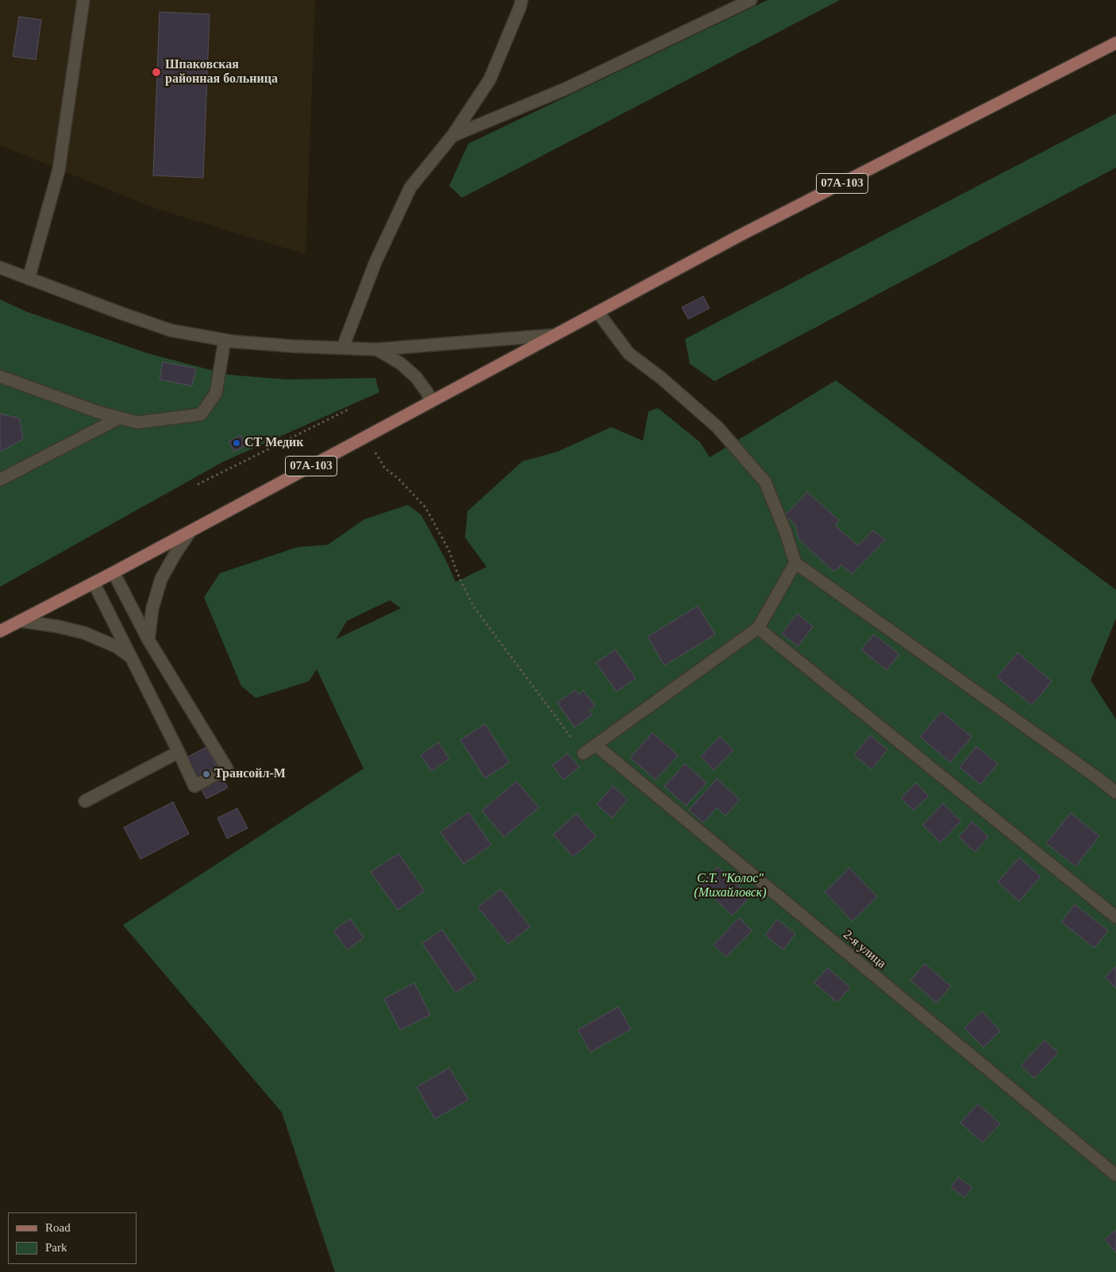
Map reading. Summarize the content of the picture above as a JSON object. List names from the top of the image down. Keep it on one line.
{"streets":{"main road":["07А-103"],"street":["2-я улица"]},"parks":["С.Т. \"Колос\" (Михайловск)"],"places":["Шпаковская районная больница","СТ Медик","Трансойл-М"],"legend":["Road","Park"]}
